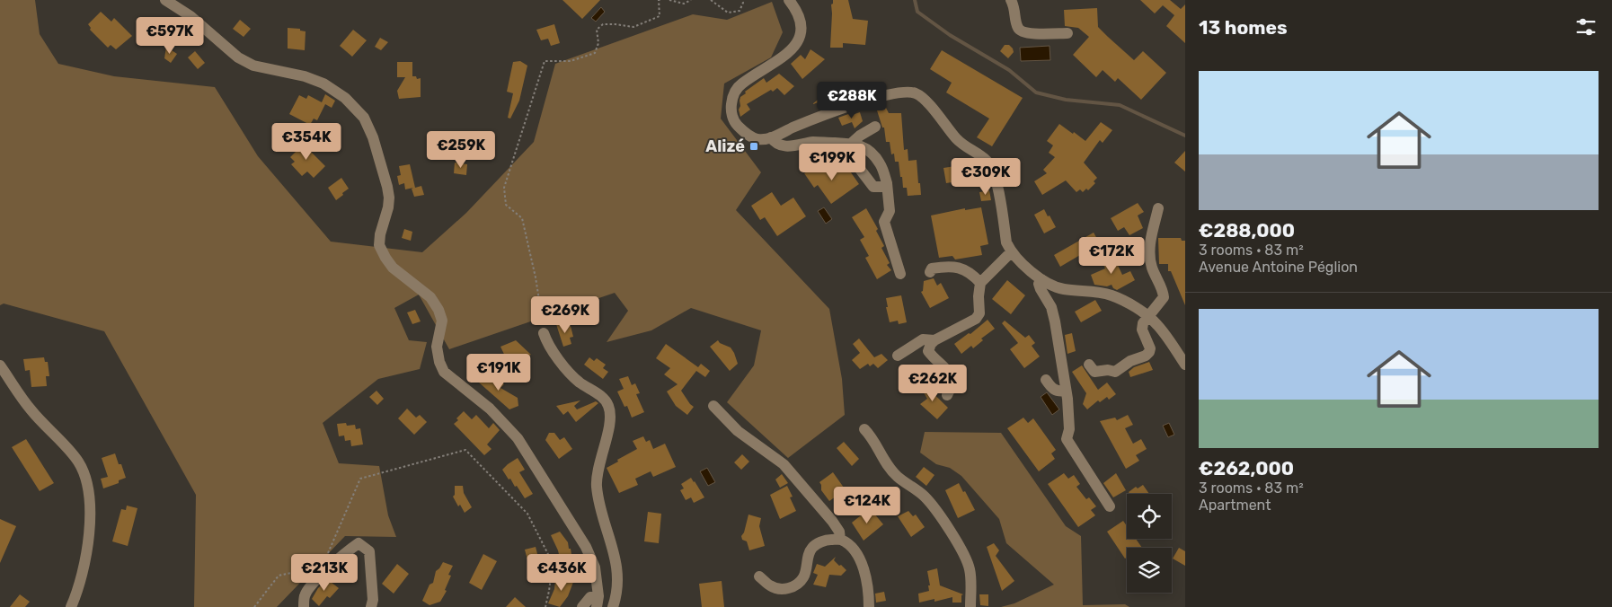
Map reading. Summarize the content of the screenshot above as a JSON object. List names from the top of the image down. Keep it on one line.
{"places":{"transit":["Alizé"]},"page":{"heading":"13 homes","price":["€597K","€288K","€354K","€259K","€199K","€309K","€172K","€269K","€191K","€262K","€124K","€213K","€436K"],"list":[{"name":"€288,000","note":"3 rooms · 83 m² · Avenue Antoine Péglion"},{"name":"€262,000","note":"3 rooms · 83 m² · Apartment"}]}}
